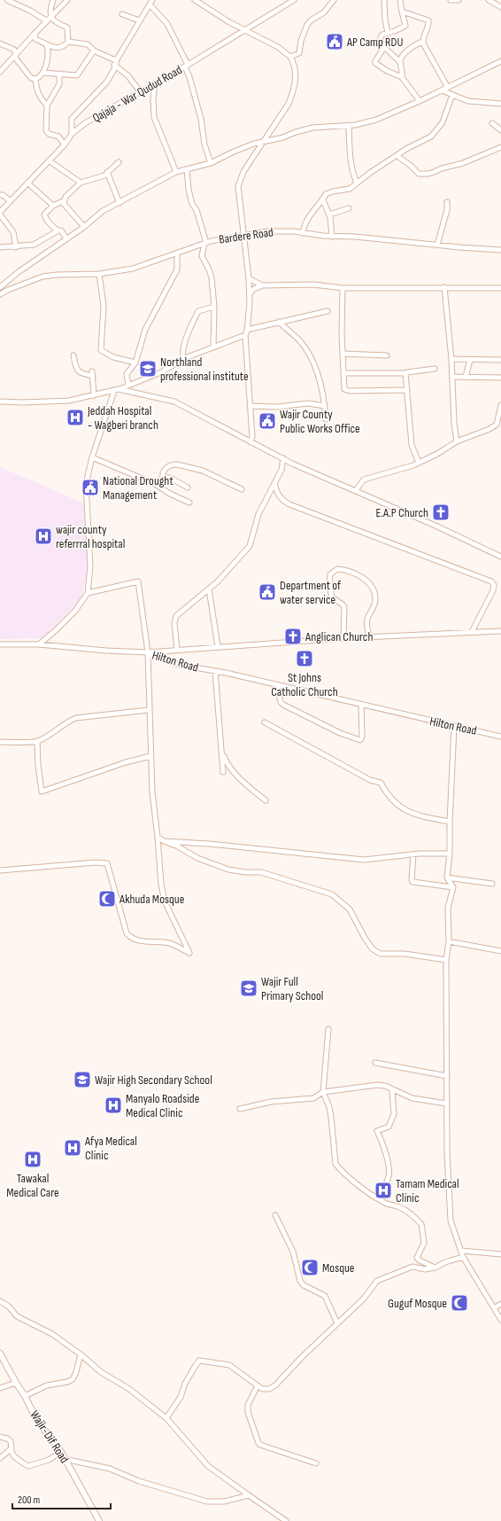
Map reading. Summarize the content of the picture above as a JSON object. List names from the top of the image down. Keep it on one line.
{"streets":{"main road":["Wajir-Dif Road"],"street":["Qajaja - War Qudud Road","Bardere Road","Hilton Road"]},"places":{"public building":["AP Camp RDU","Wajir County Public Works Office","National Drought Management","Department of water service"],"school or university":["Northland professional institute","Wajir Full Primary School","Wajir High Secondary School"],"hospital":["Jeddah Hospital - Wagberi branch","wajir county referrral hospital","Manyalo Roadside Medical Clinic","Afya Medical Clinic","Tawakal Medical Care","Tamam Medical Clinic"],"church":["E.A.P Church","Anglican Church","St Johns Catholic Church"],"mosque":["Akhuda Mosque","Mosque","Guguf Mosque"]},"scale_bar":"200 m"}
